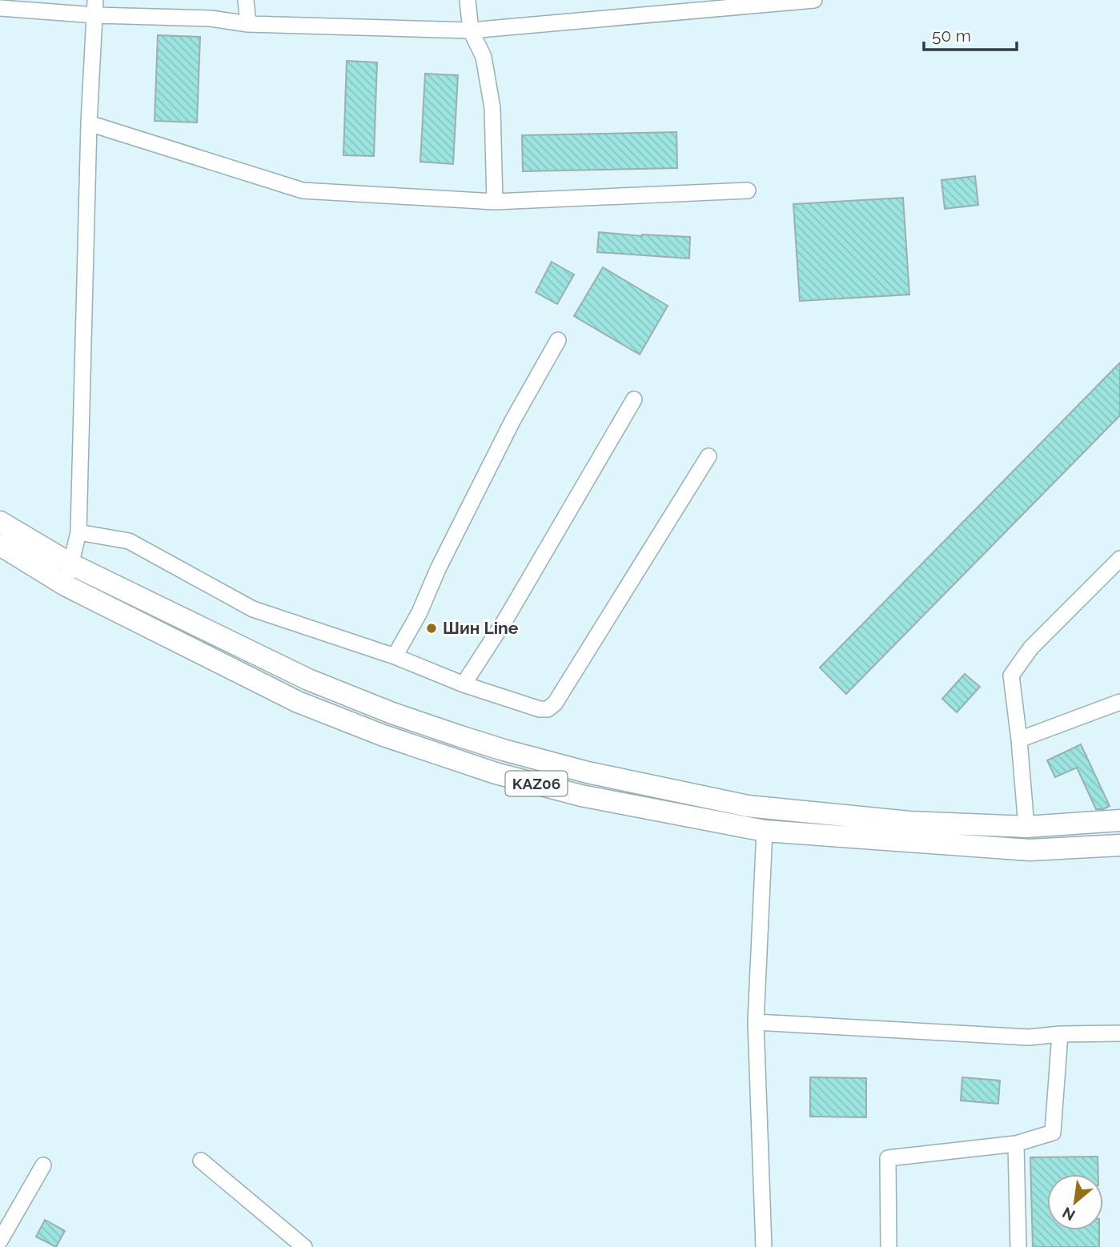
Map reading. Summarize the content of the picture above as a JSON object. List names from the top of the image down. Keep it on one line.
{"streets":{"highway":["KАZ06"]},"places":["Шин Line"],"scale_bar":"50 m","north":"bottom left"}
